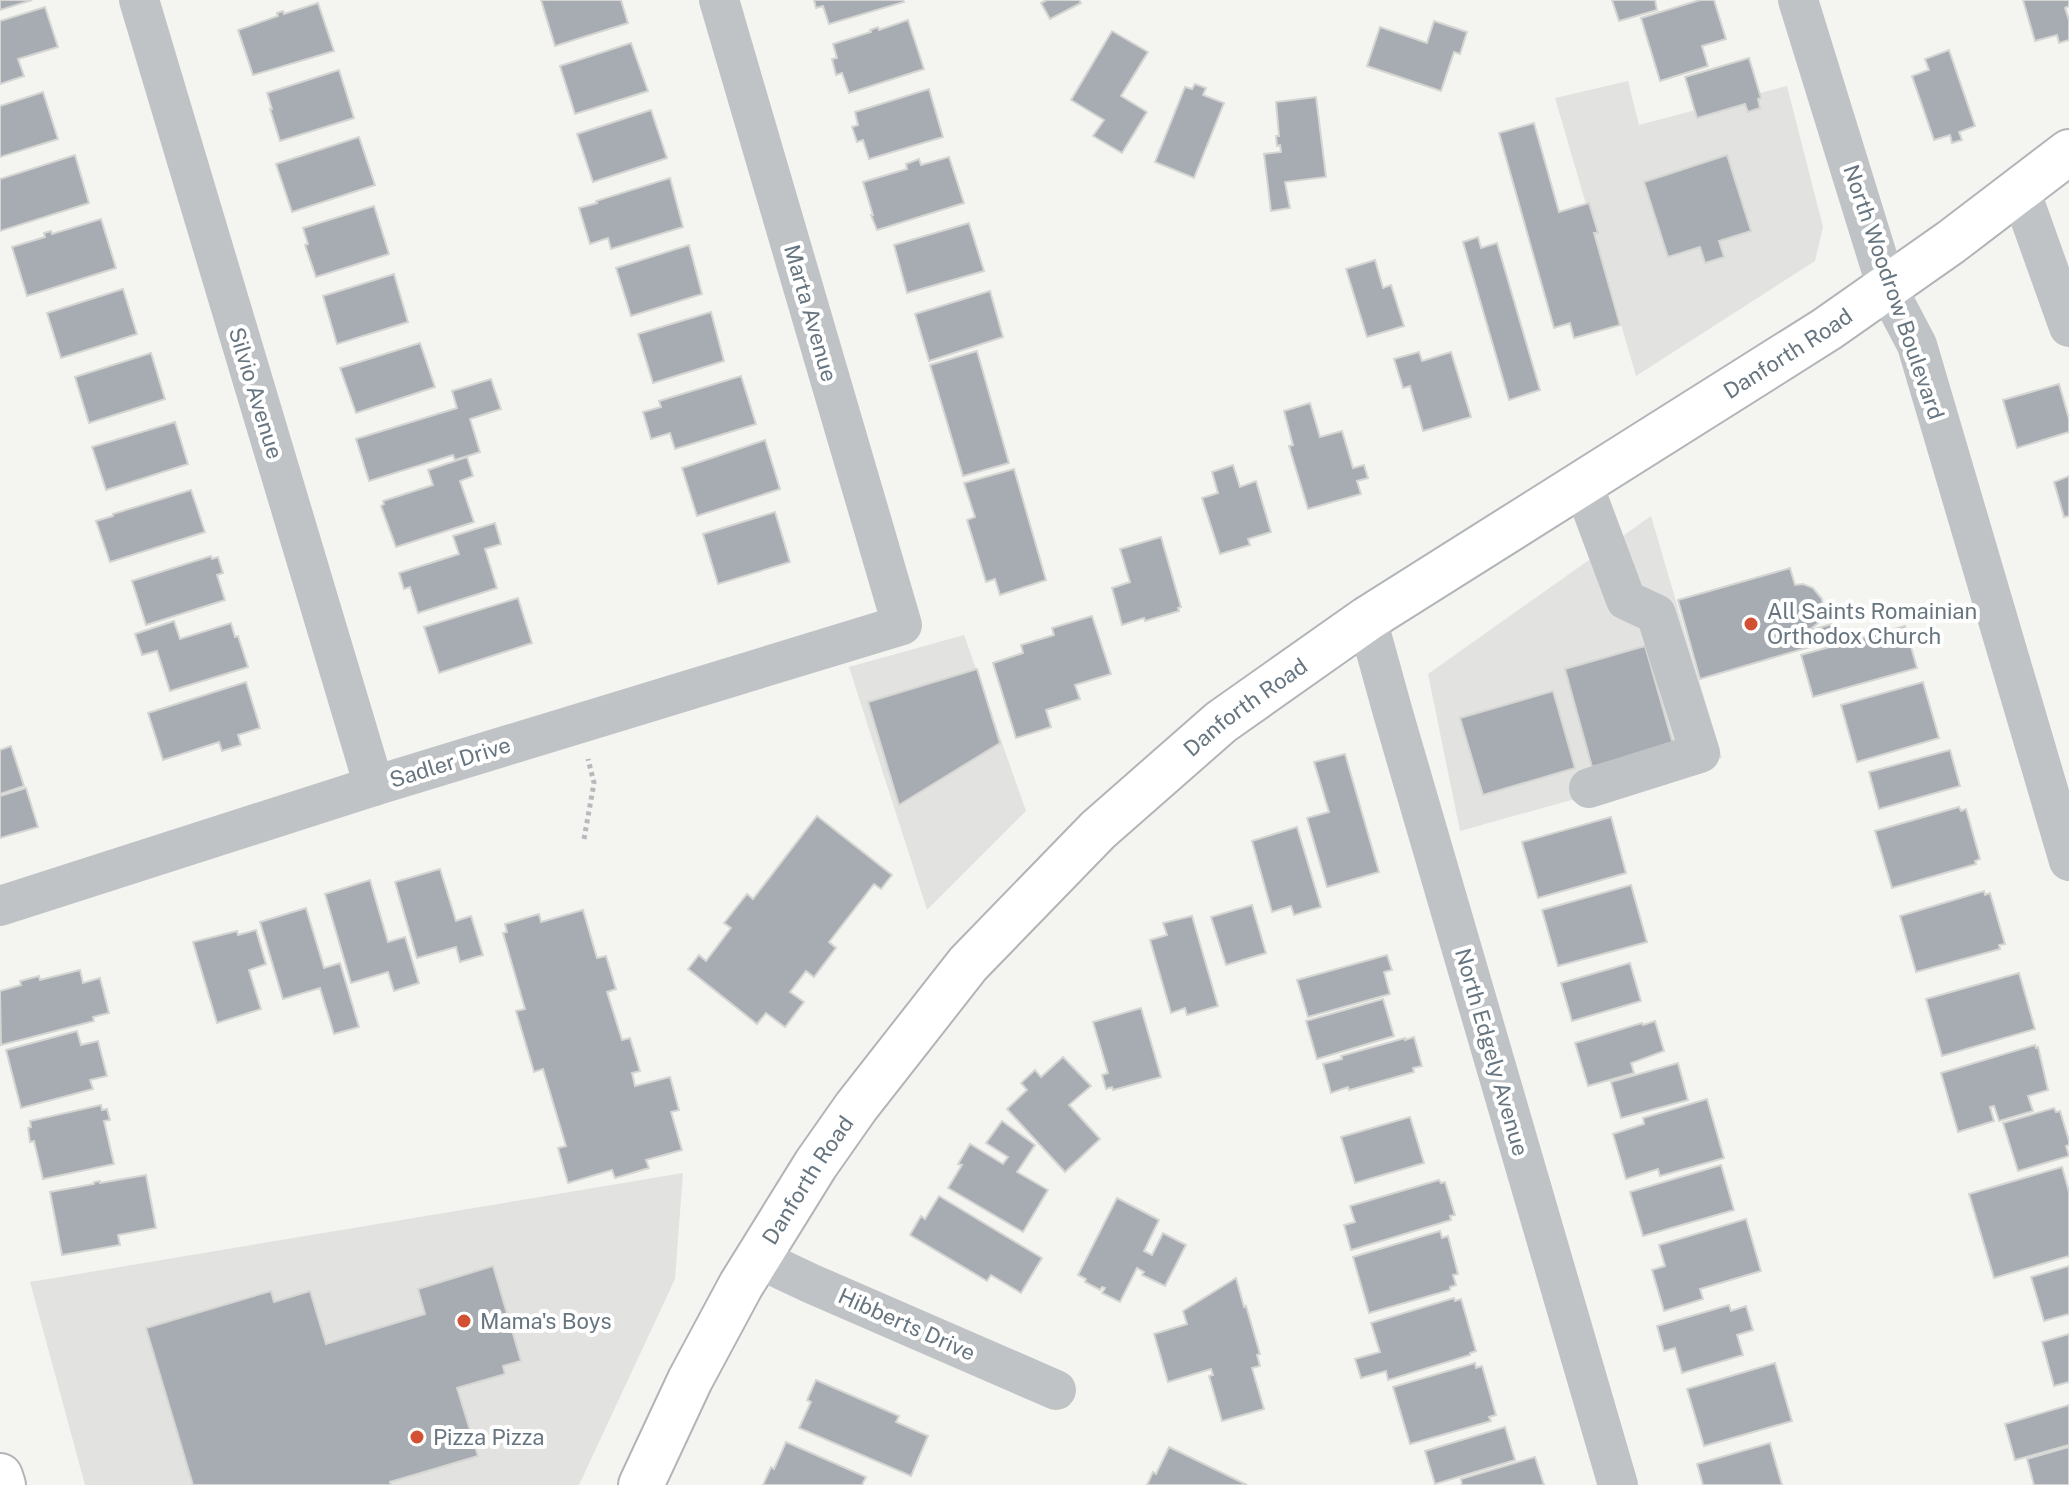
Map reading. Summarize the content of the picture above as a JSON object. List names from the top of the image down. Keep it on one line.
{"streets":{"main road":["Danforth Road"],"street":["North Woodrow Boulevard","Marta Avenue","Silvio Avenue","Sadler Drive","North Edgely Avenue","Hibberts Drive"]},"crossings":[["North Woodrow Boulevard","Danforth Road"],["Marta Avenue","Sadler Drive"],["Danforth Road","North Edgely Avenue"],["Danforth Road","Hibberts Drive"],["Silvio Avenue","Sadler Drive"]],"places":["All Saints Romainian Orthodox Church","Mama's Boys","Pizza Pizza"]}
